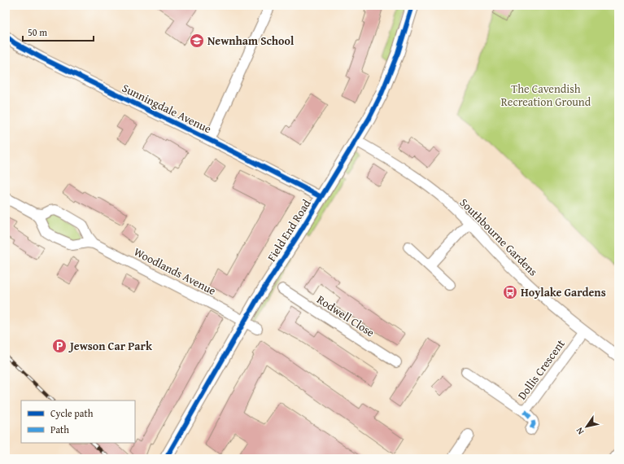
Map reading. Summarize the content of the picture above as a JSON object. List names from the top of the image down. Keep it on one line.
{"streets":{"street":["Sunningdale Avenue","Field End Road","Southbourne Gardens","Woodlands Avenue","Rodwell Close","Dollis Crescent"]},"crossings":[["Sunningdale Avenue","Field End Road"],["Field End Road","Southbourne Gardens"],["Field End Road","Woodlands Avenue"],["Southbourne Gardens","Dollis Crescent"]],"parks":["The Cavendish Recreation Ground"],"places":{"school or university":["Newnham School"],"bus stop":["Hoylake Gardens"],"parking":["Jewson Car Park"]},"legend":["Cycle path","Path"],"scale_bar":"50 m","north":"bottom left"}
